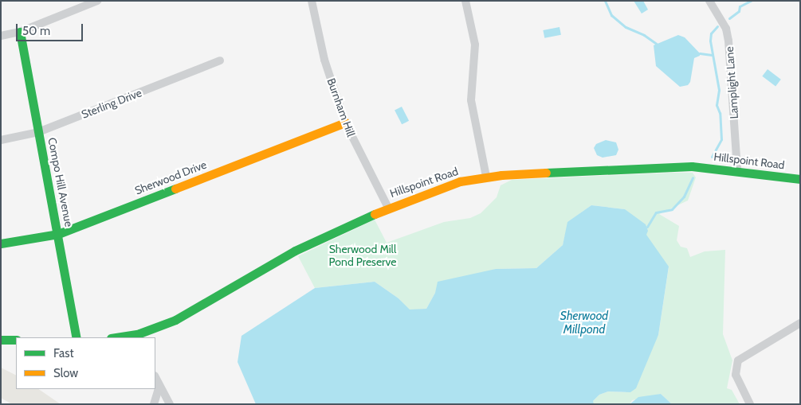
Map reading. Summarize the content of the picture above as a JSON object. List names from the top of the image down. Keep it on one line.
{"streets":{"street":["Lamplight Lane","Sterling Drive","Burnham Hill","Hillspoint Road","Sherwood Drive","Compo Hill Avenue"]},"crossings":[["Lamplight Lane","Hillspoint Road"],["Sterling Drive","Compo Hill Avenue"],["Burnham Hill","Hillspoint Road"],["Burnham Hill","Sherwood Drive"],["Sherwood Drive","Compo Hill Avenue"]],"water":["Sherwood Millpond"],"parks":["Sherwood Mill Pond Preserve"],"legend":["Fast","Slow"],"scale_bar":"50 m"}
